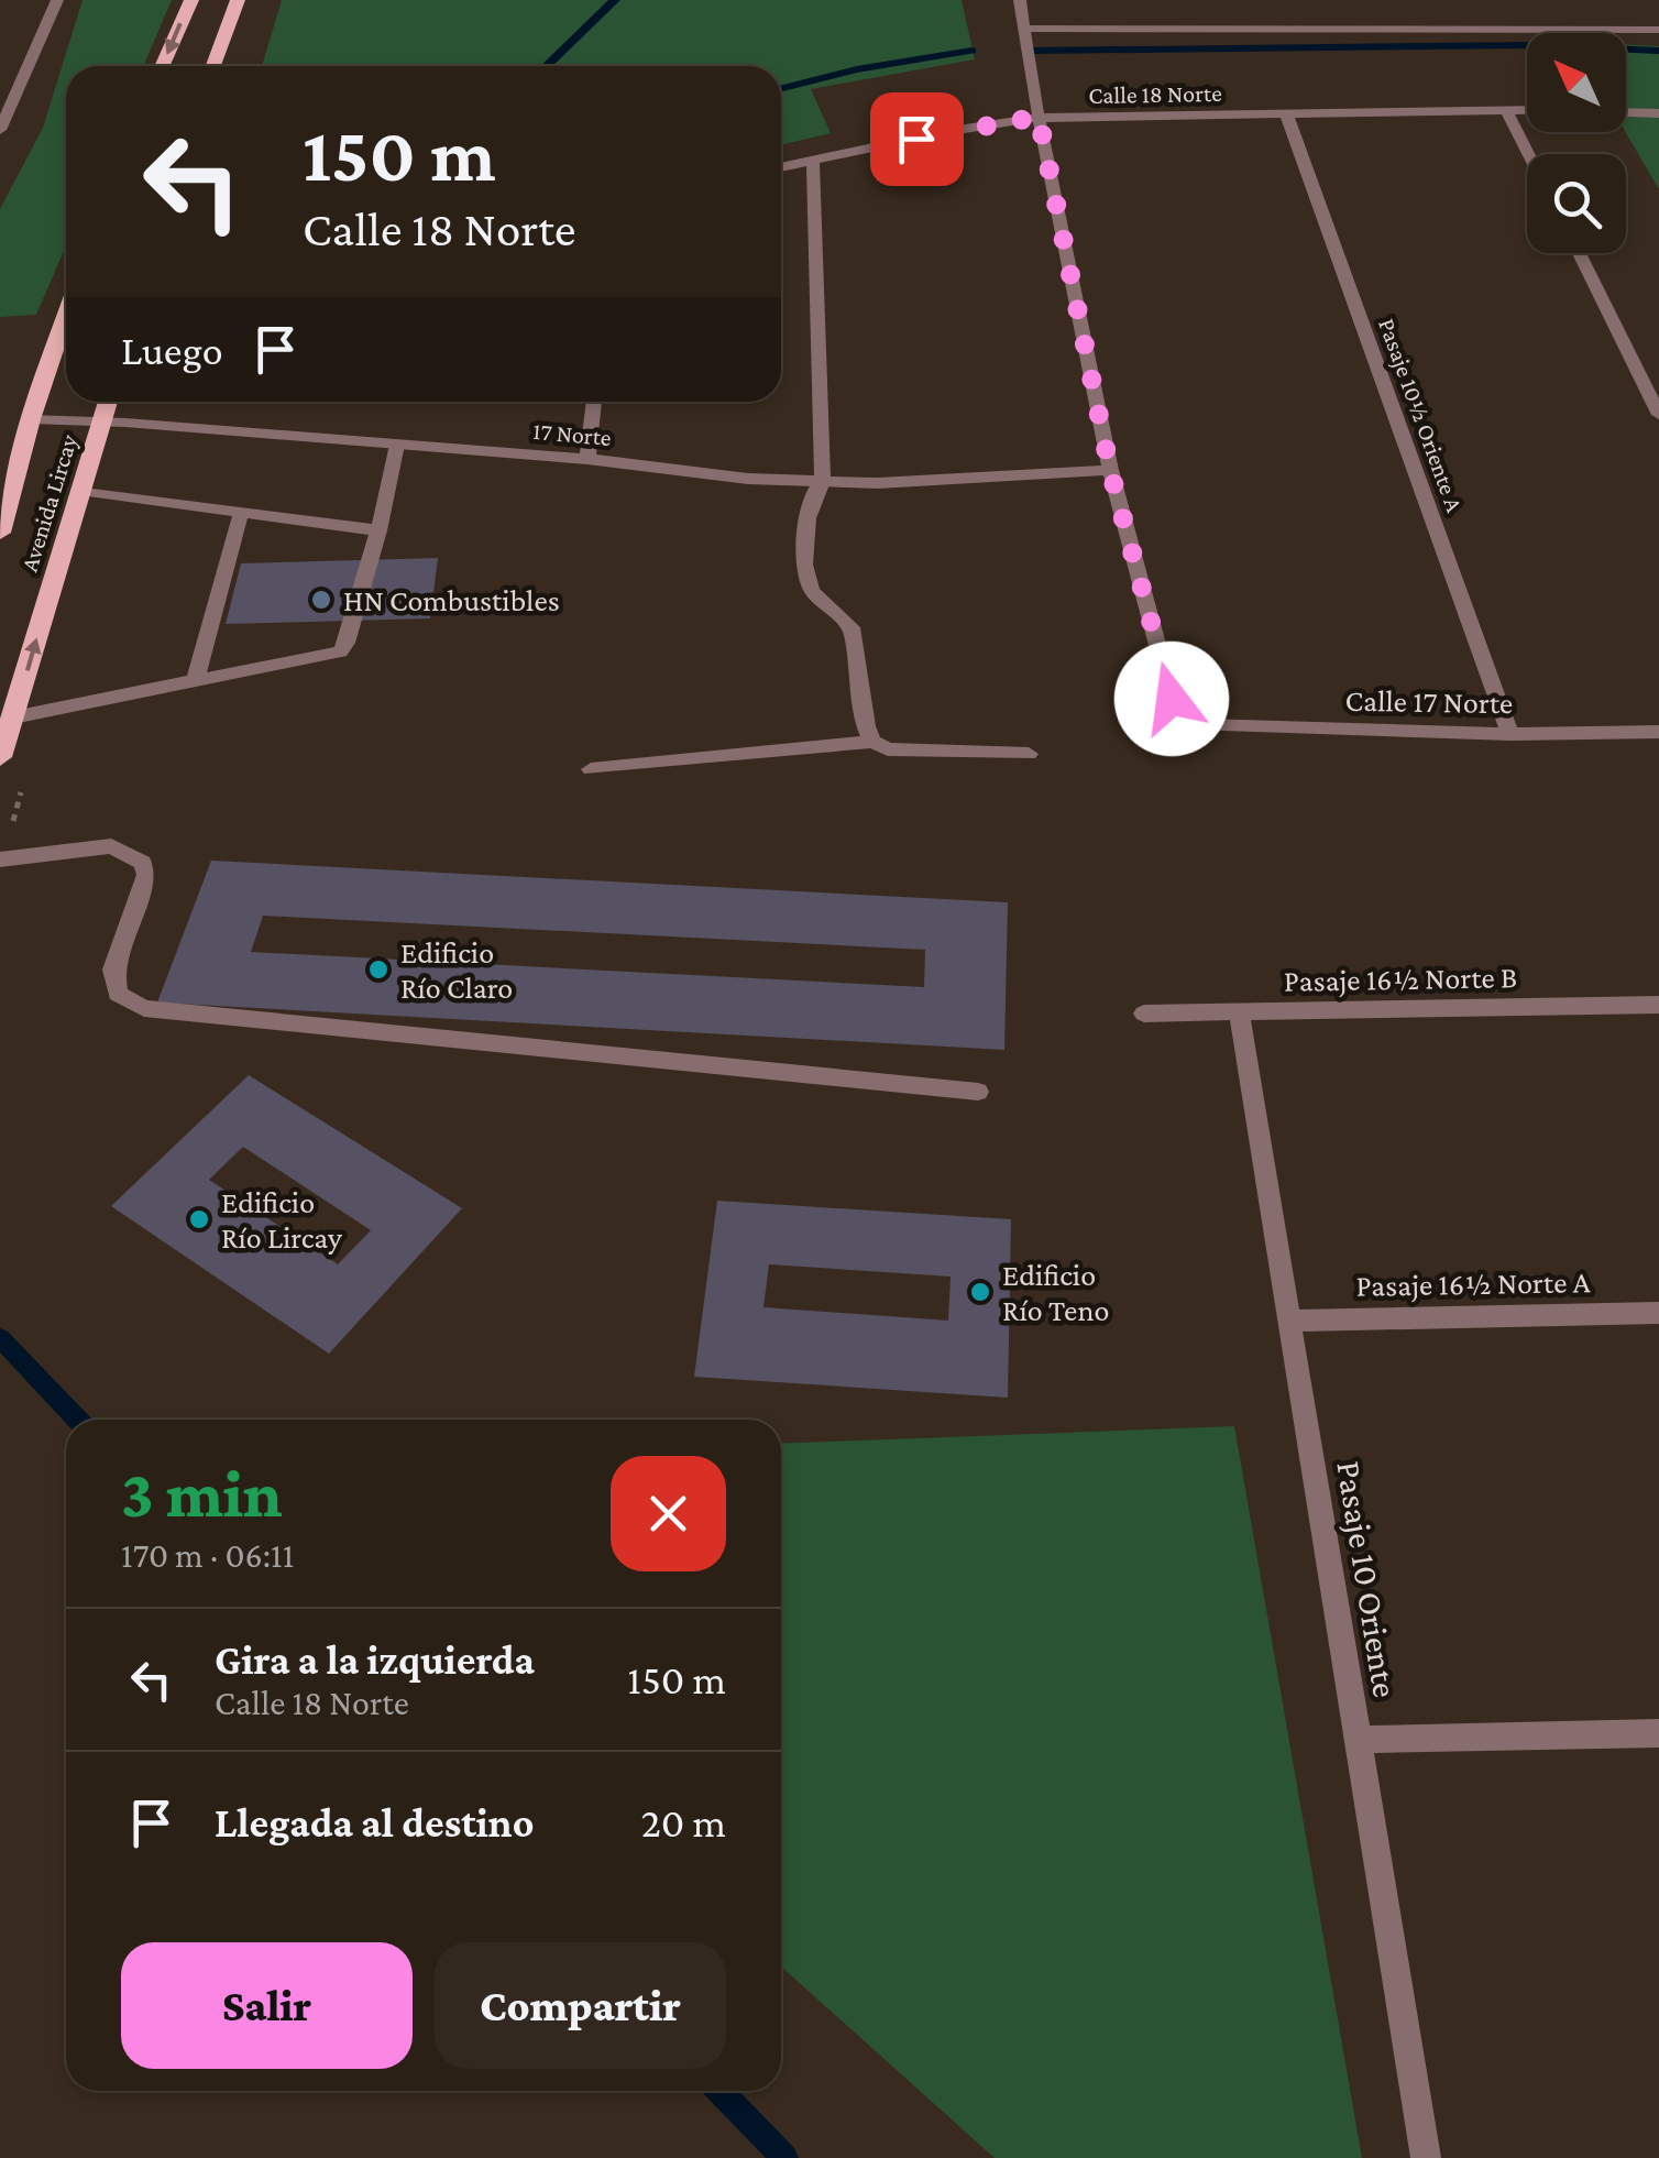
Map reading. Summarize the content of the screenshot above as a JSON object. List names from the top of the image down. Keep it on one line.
{"streets":{"main road":["Avenida Lircay"],"street":["Calle 18 Norte","Pasaje 10½ Oriente A","17 Norte","Calle 17 Norte","Pasaje 16½ Norte B","Pasaje 16½ Norte A","Pasaje 10 Oriente"]},"crossings":[["Calle 18 Norte","Pasaje 10½ Oriente A"],["Pasaje 10½ Oriente A","Calle 17 Norte"],["17 Norte","Avenida Lircay"],["17 Norte","Calle 17 Norte"],["Pasaje 16½ Norte B","Pasaje 10 Oriente"],["Pasaje 16½ Norte A","Pasaje 10 Oriente"]],"one_way":["Avenida Lircay"],"places":["HN Combustibles","Edificio Río Claro","Edificio Río Lircay","Edificio Río Teno"],"north":"top left","page":{"turn":["150 m","Calle 18 Norte"],"then":"Luego","heading":["3 min","170 m · 06:11"],"list":[{"name":"Gira a la izquierda","note":"Calle 18 Norte","value":"150 m"},{"name":"Llegada al destino","value":"20 m"}],"buttons":["Salir","Compartir"]}}
